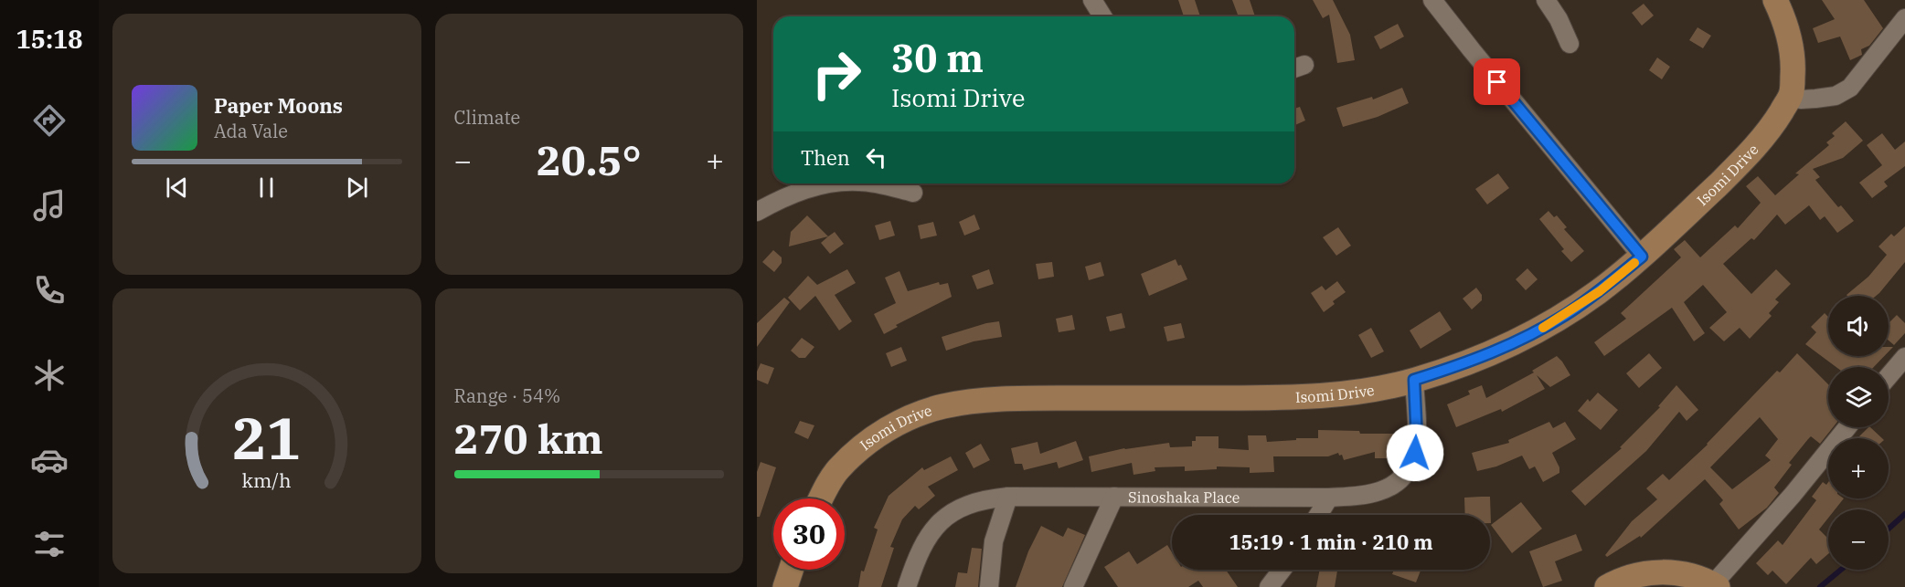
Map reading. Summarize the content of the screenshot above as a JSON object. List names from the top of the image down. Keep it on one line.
{"streets":{"street":["Isomi Drive","Sinoshaka Place"]},"crossings":[["Isomi Drive","Sinoshaka Place"]],"page":{"tabs":"15:18","tile":["Climate",["Range · 54%","270 km"]],"turn":["30 m","Isomi Drive"],"song":["Paper Moons","Ada Vale"],"then":"Then","heat":["−","20.5°","+"],"map_buttons":["+","−"],"limit":"30","trip":"15:19 · 1 min · 210 m","gauge":["21","km/h"]}}
